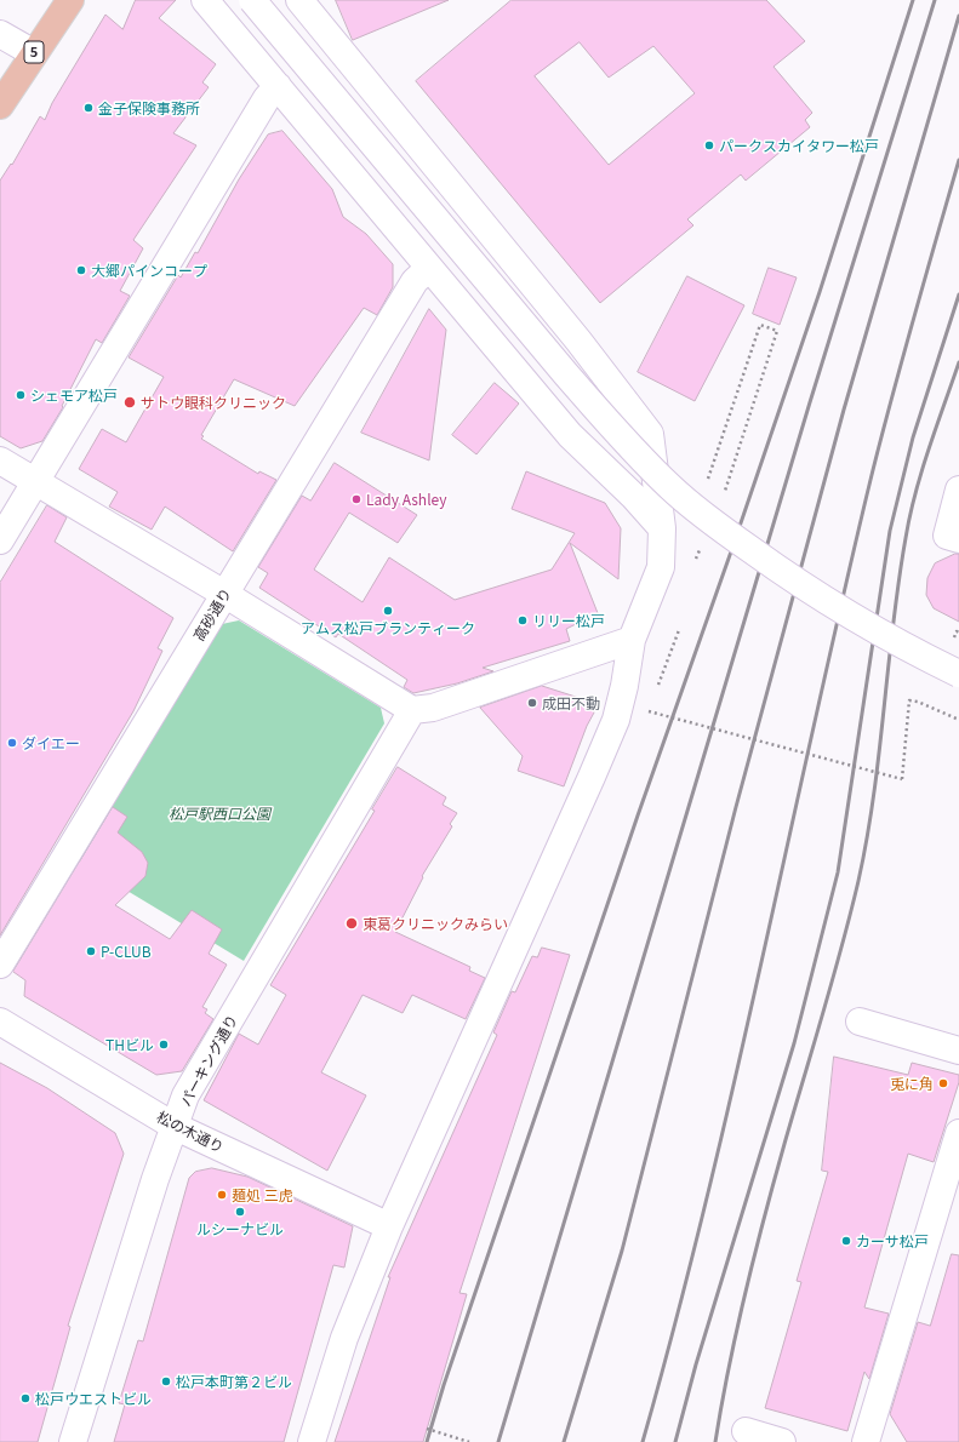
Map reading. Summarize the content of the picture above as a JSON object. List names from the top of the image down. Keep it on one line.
{"streets":{"main road":["5"],"street":["高砂通り","パーキング通り","松の木通り"]},"crossings":[["パーキング通り","松の木通り"]],"parks":["松戸駅西口公園"],"places":["金子保険事務所","パークスカイタワー松戸","大郷パインコープ","シェモア松戸","サトウ眼科クリニック","Lady Ashley","アムス松戸ブランティーク","リリー松戸","成田不動","ダイエー","東葛クリニックみらい","P-CLUB","THビル","兎に角","麺処 三虎","ルシーナビル","カーサ松戸","松戸本町第２ビル","松戸ウエストビル"]}
